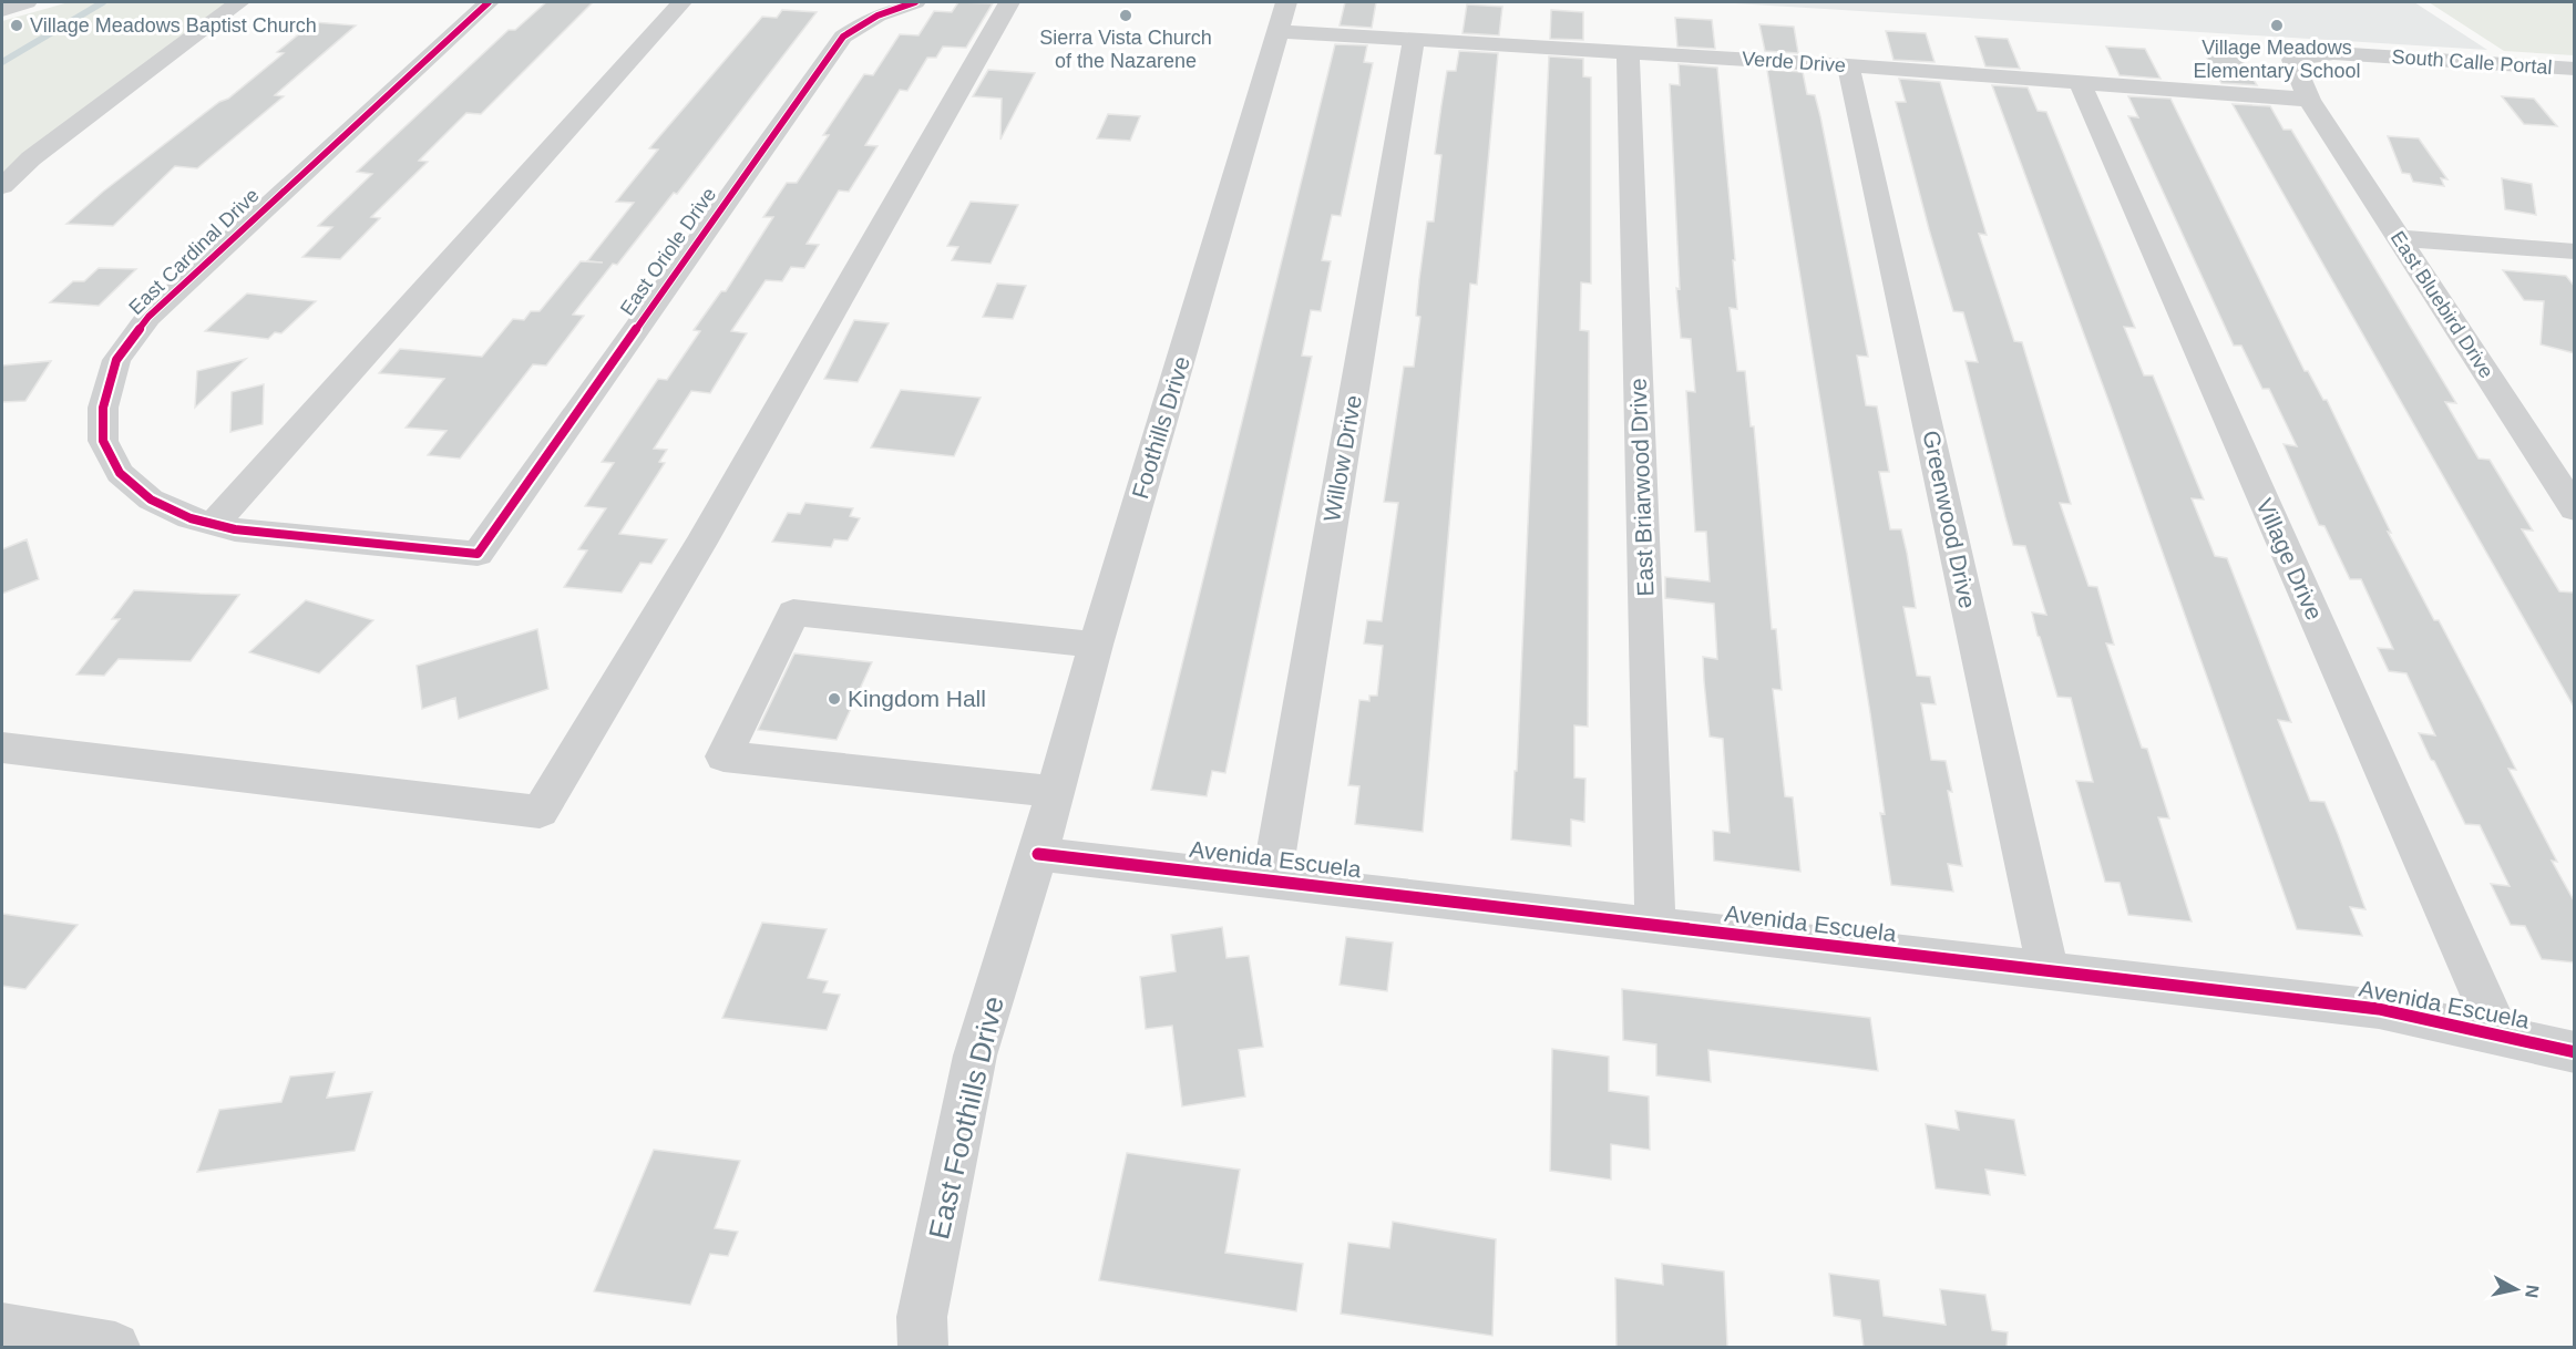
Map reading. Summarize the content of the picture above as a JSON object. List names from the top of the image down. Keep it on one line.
{"streets":{"street":["Verde Drive","South Calle Portal","East Cardinal Drive","East Oriole Drive","East Bluebird Drive","Foothills Drive","Willow Drive","East Briarwood Drive","Greenwood Drive","Village Drive","Avenida Escuela","East Foothills Drive"]},"crossings":[["Verde Drive","South Calle Portal"],["Verde Drive","East Bluebird Drive"],["Verde Drive","Foothills Drive"],["Verde Drive","Willow Drive"],["Verde Drive","East Briarwood Drive"],["Verde Drive","Greenwood Drive"],["Verde Drive","Village Drive"],["South Calle Portal","East Bluebird Drive"],["East Cardinal Drive","East Oriole Drive"],["Foothills Drive","Avenida Escuela"],["Foothills Drive","East Foothills Drive"],["Willow Drive","Avenida Escuela"],["East Briarwood Drive","Avenida Escuela"],["Greenwood Drive","Avenida Escuela"],["Village Drive","Avenida Escuela"],["Avenida Escuela","East Foothills Drive"]],"places":["Sierra Vista Church of the Nazarene","Village Meadows Baptist Church","Village Meadows Elementary School","Kingdom Hall"],"north":"right"}
